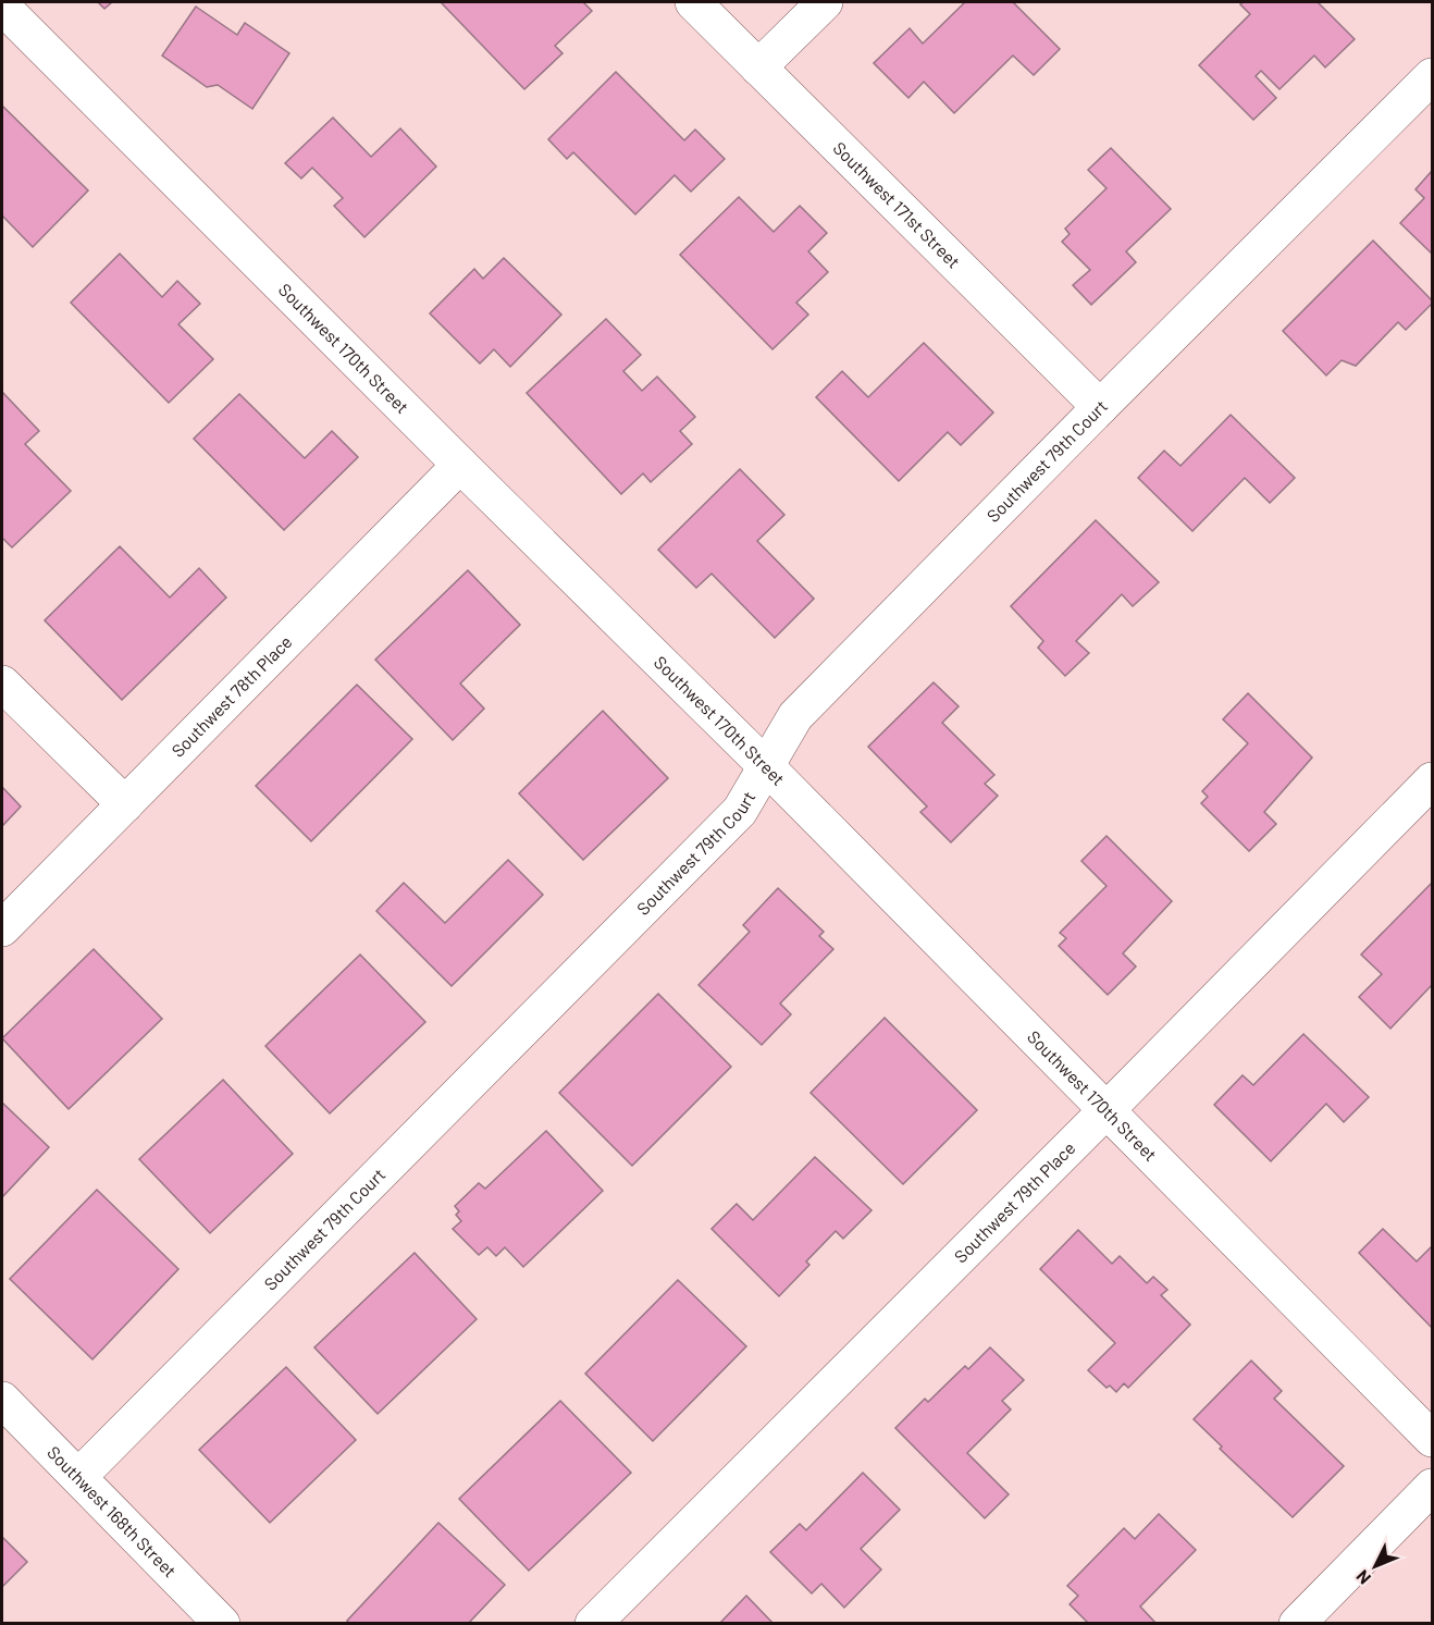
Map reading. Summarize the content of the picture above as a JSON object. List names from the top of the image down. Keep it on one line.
{"streets":{"street":["Southwest 171st Street","Southwest 170th Street","Southwest 79th Court","Southwest 78th Place","Southwest 79th Place","Southwest 168th Street"]},"crossings":[["Southwest 171st Street","Southwest 79th Court"],["Southwest 170th Street","Southwest 79th Court"],["Southwest 170th Street","Southwest 78th Place"],["Southwest 170th Street","Southwest 79th Place"],["Southwest 79th Court","Southwest 168th Street"]],"north":"bottom left"}
